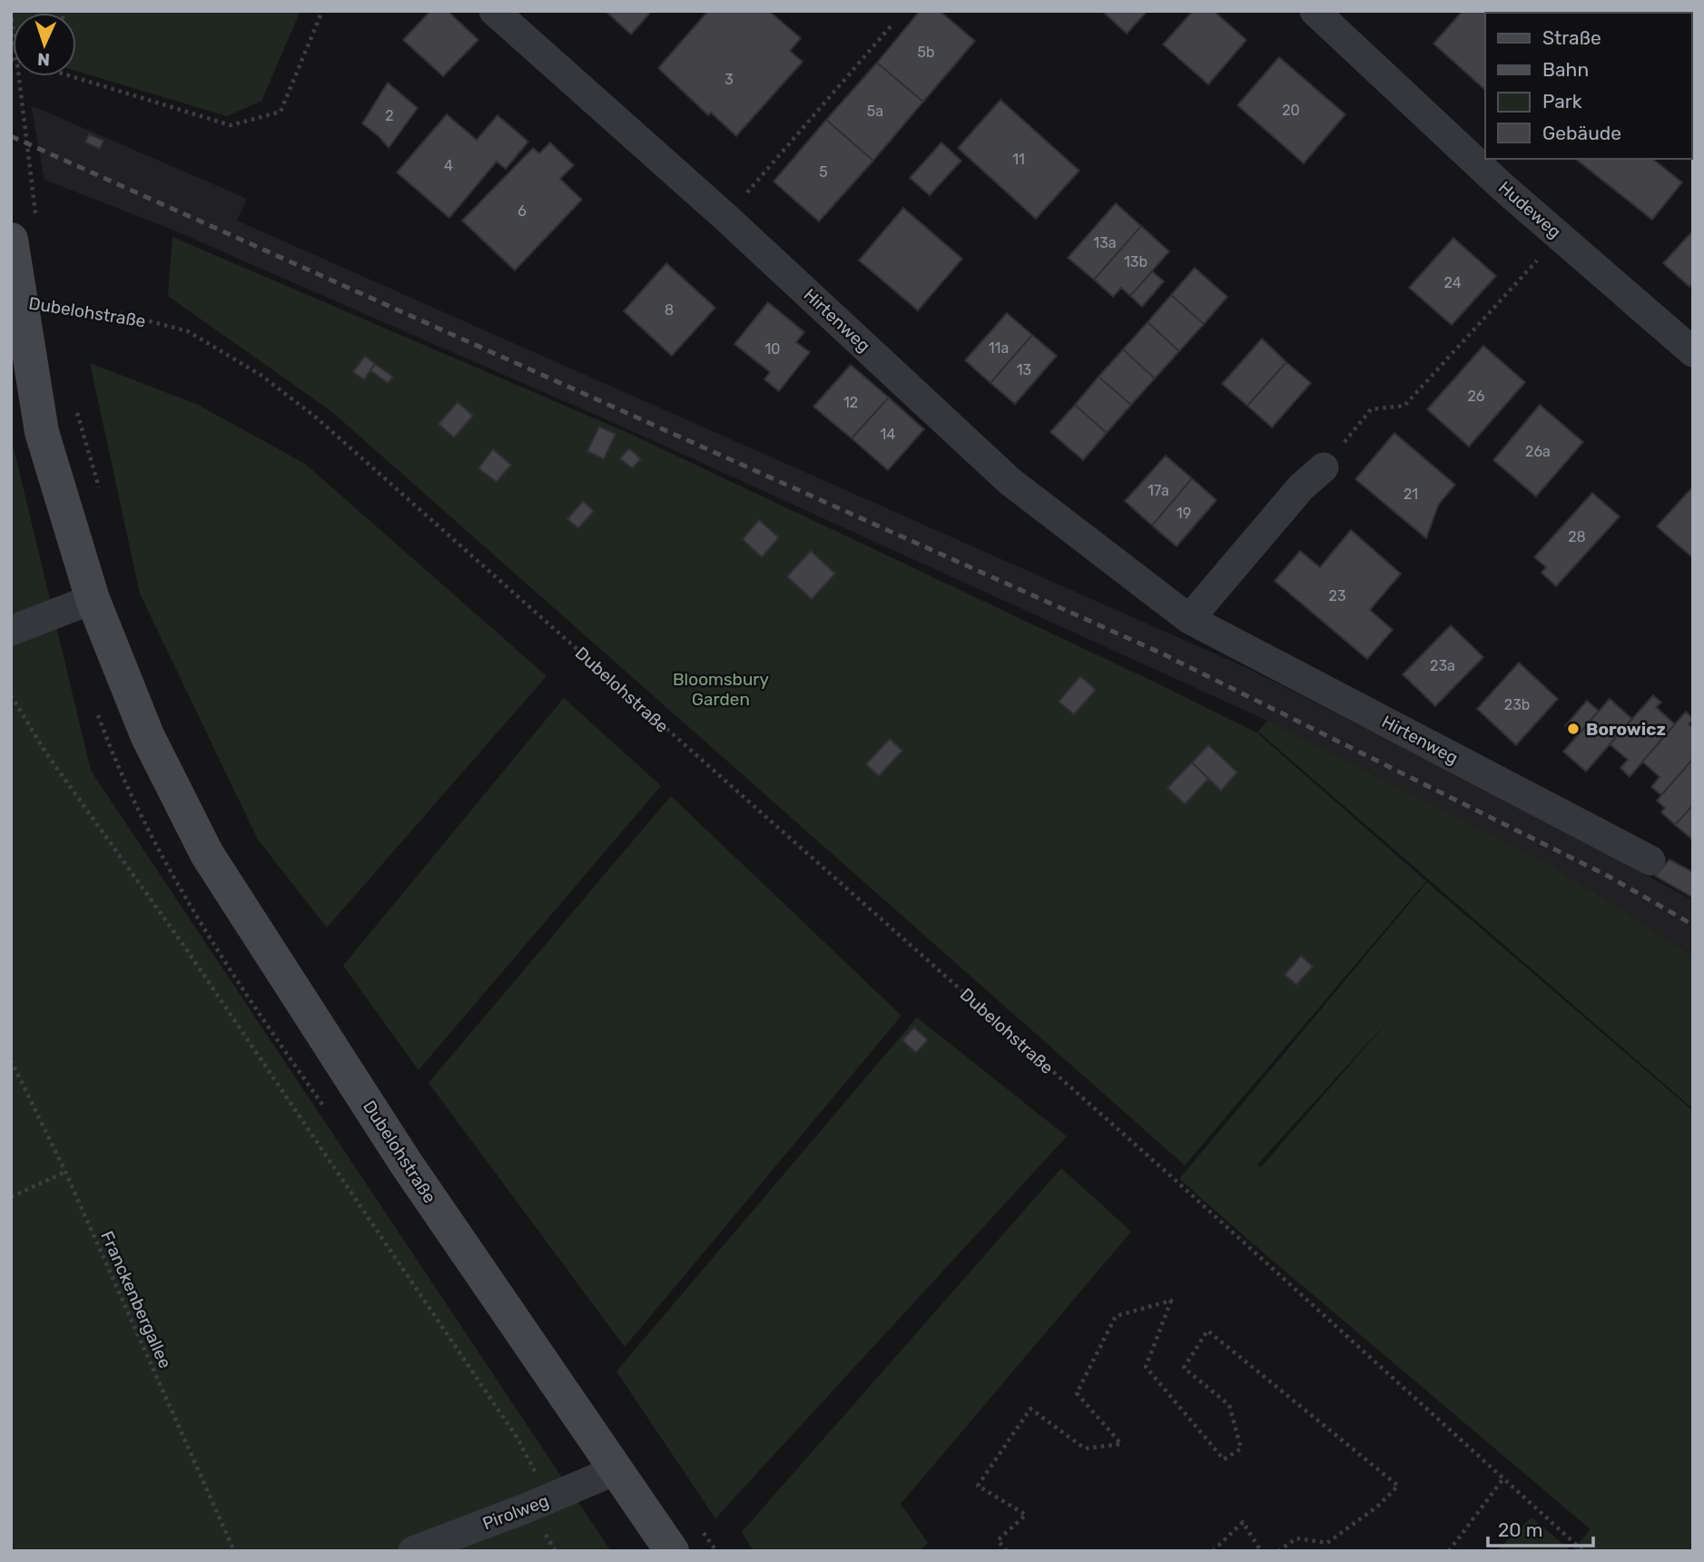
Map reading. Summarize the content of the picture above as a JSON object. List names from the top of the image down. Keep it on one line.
{"streets":{"main road":["Dubelohstraße"],"street":["Hudeweg","Hirtenweg","Pirolweg"],"path":["Franckenbergallee"]},"crossings":[["Dubelohstraße","Pirolweg"]],"parks":["Bloomsbury Garden"],"places":["Borowicz"],"house_numbers":["5b","3","20","5a","2","11","4","5","6","13a","13b","24","8","11a","10","13","26","12","14","26a","17a","21","19","28","23","23a","23b"],"legend":["Straße","Bahn","Park","Gebäude"],"scale_bar":"20 m","north":"bottom"}
